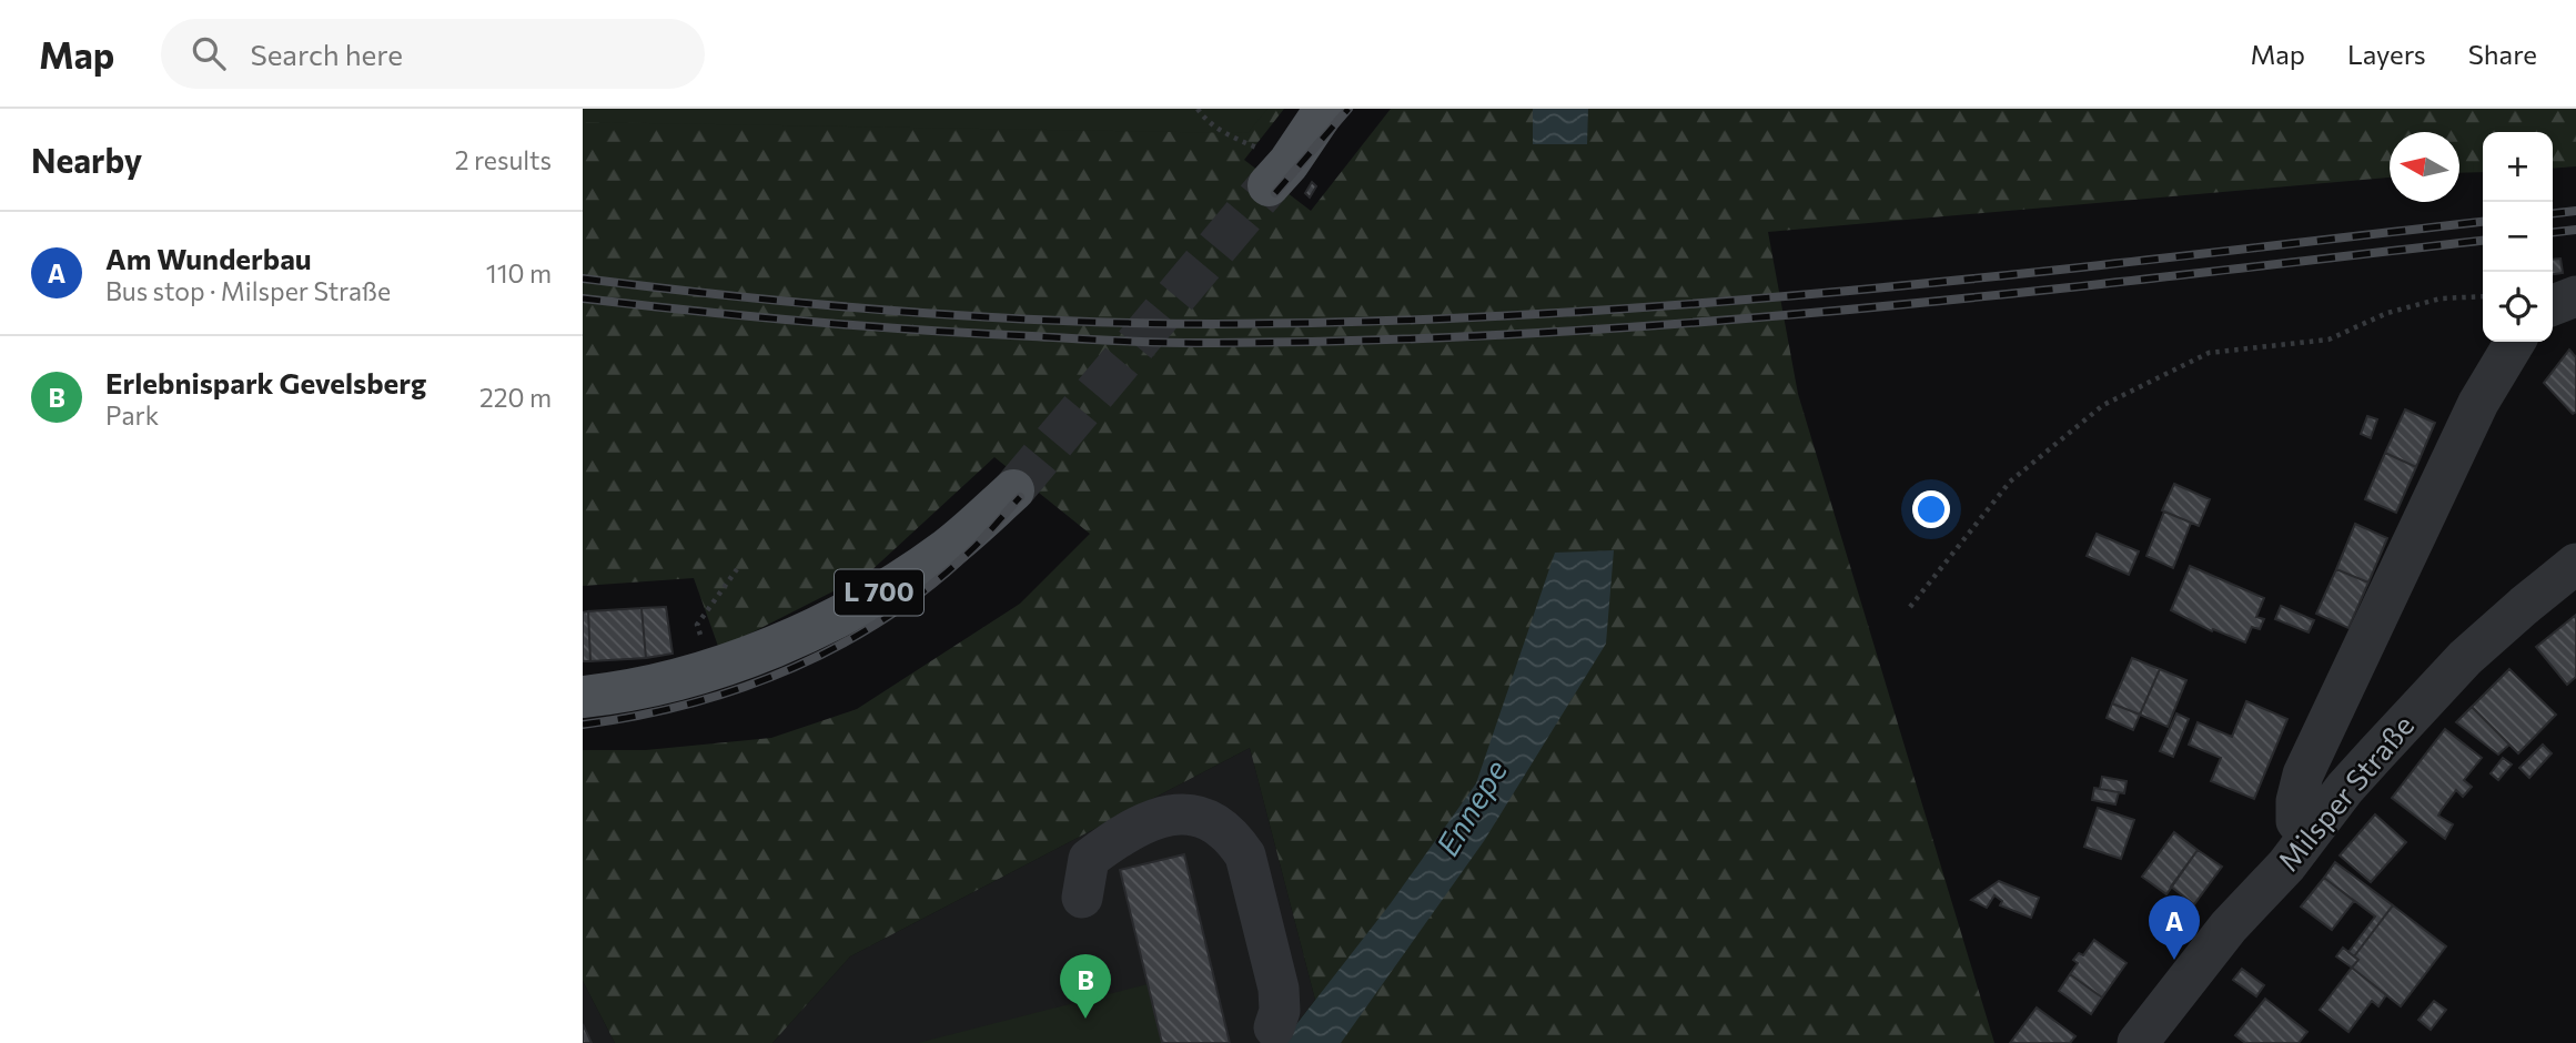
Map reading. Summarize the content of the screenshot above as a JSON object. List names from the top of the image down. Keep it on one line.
{"streets":{"main road":["L 700"],"street":["Milsper Straße"]},"water":["Ennepe"],"north":"left","page":{"header":"Map","search":"Search here","nav":["Map","Layers","Share"],"heading":["Nearby","2 results"],"map_buttons":["+","−"],"list":[{"mark":"A","name":"Am Wunderbau","note":"Bus stop · Milsper Straße","value":"110 m"},{"mark":"B","name":"Erlebnispark Gevelsberg","note":"Park","value":"220 m"}],"pins":["A","B"]}}
